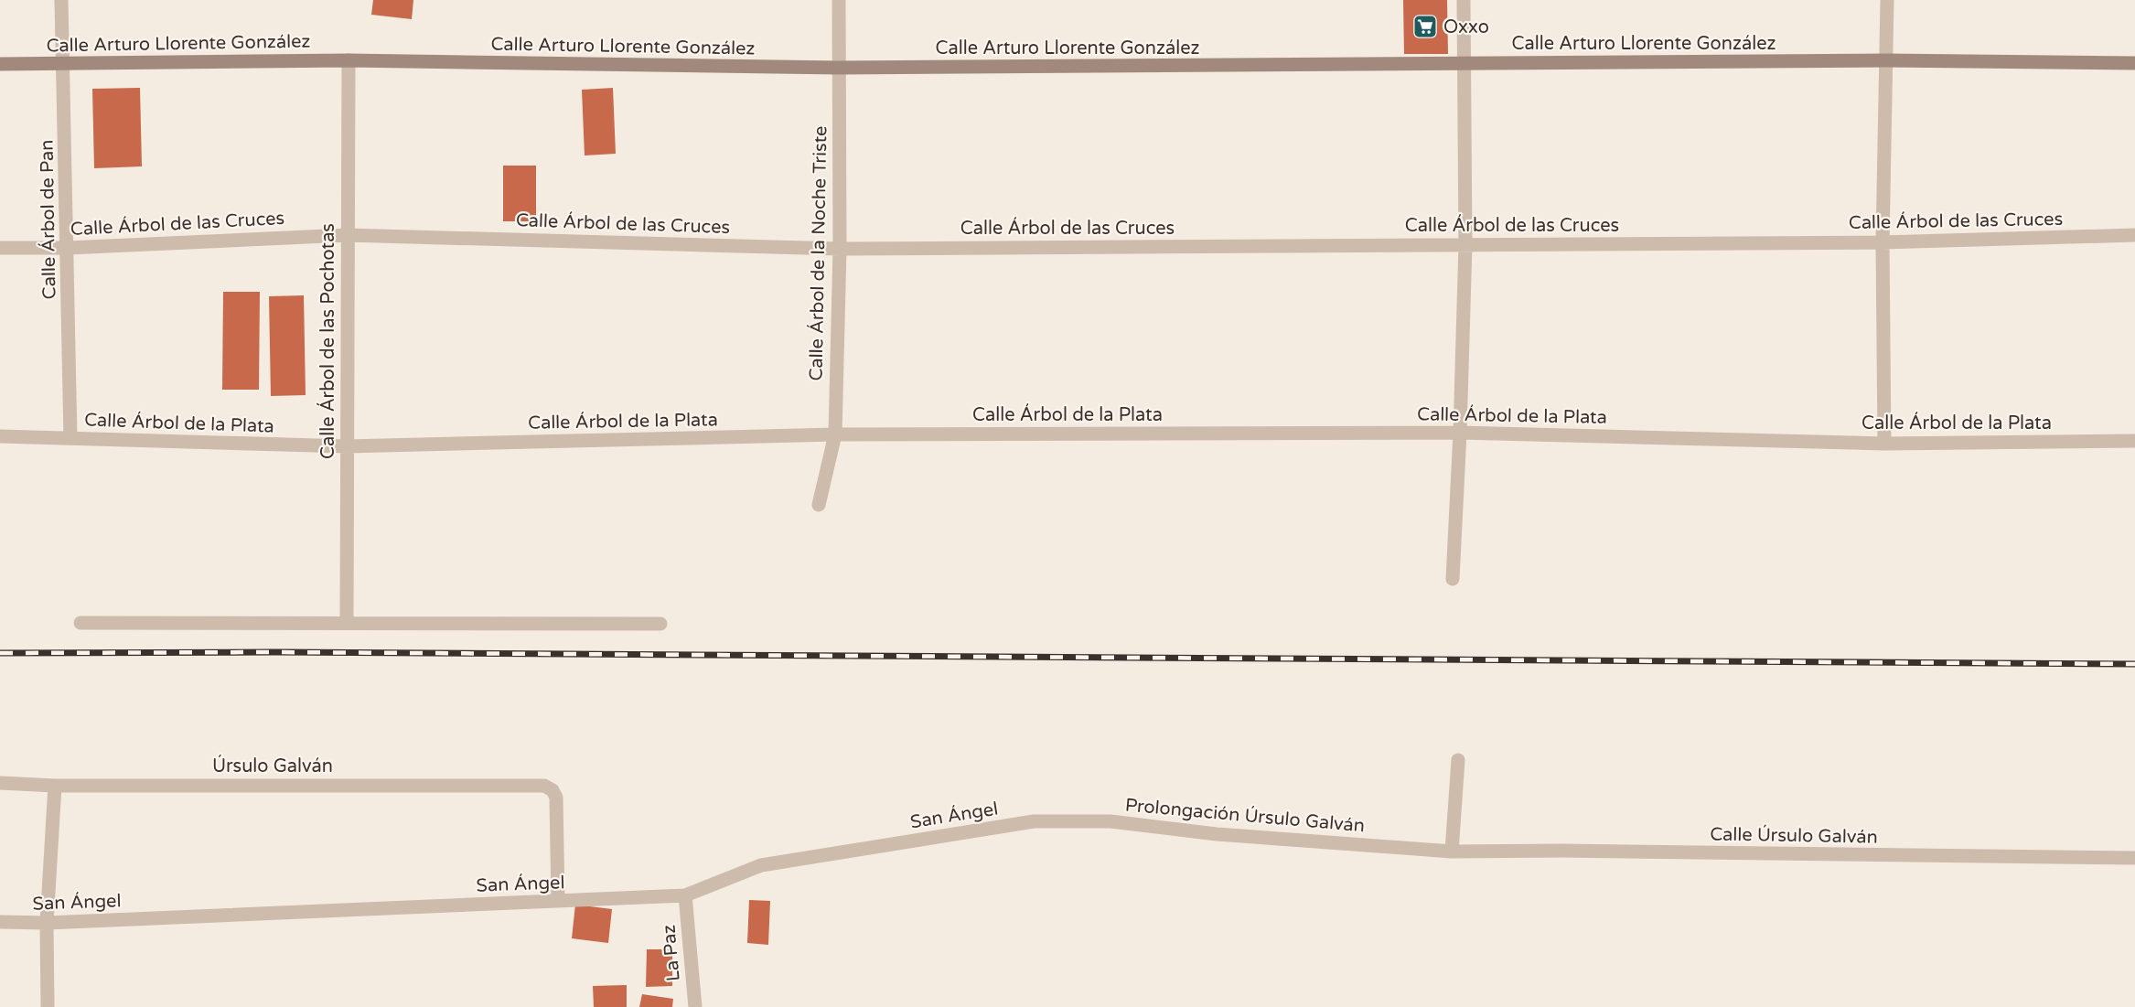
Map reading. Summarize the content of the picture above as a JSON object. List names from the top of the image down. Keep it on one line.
{"streets":{"street":["Calle Arturo Llorente González","Calle Árbol de Pan","Calle Árbol de las Cruces","Calle Árbol de la Noche Triste","Calle Árbol de las Pochotas","Calle Árbol de la Plata","Úrsulo Galván","San Ángel","Prolongación Úrsulo Galván","Calle Úrsulo Galván","La Paz"]},"crossings":[["Calle Arturo Llorente González","Calle Árbol de Pan"],["Calle Arturo Llorente González","Calle Árbol de la Noche Triste"],["Calle Arturo Llorente González","Calle Árbol de las Pochotas"],["Calle Árbol de Pan","Calle Árbol de las Cruces"],["Calle Árbol de Pan","Calle Árbol de la Plata"],["Calle Árbol de las Cruces","Calle Árbol de la Noche Triste"],["Calle Árbol de las Cruces","Calle Árbol de las Pochotas"],["Calle Árbol de la Noche Triste","Calle Árbol de la Plata"],["Calle Árbol de las Pochotas","Calle Árbol de la Plata"],["Úrsulo Galván","San Ángel"],["San Ángel","Prolongación Úrsulo Galván"],["San Ángel","La Paz"],["Prolongación Úrsulo Galván","Calle Úrsulo Galván"]],"places":{"supermarket":["Oxxo"]}}
